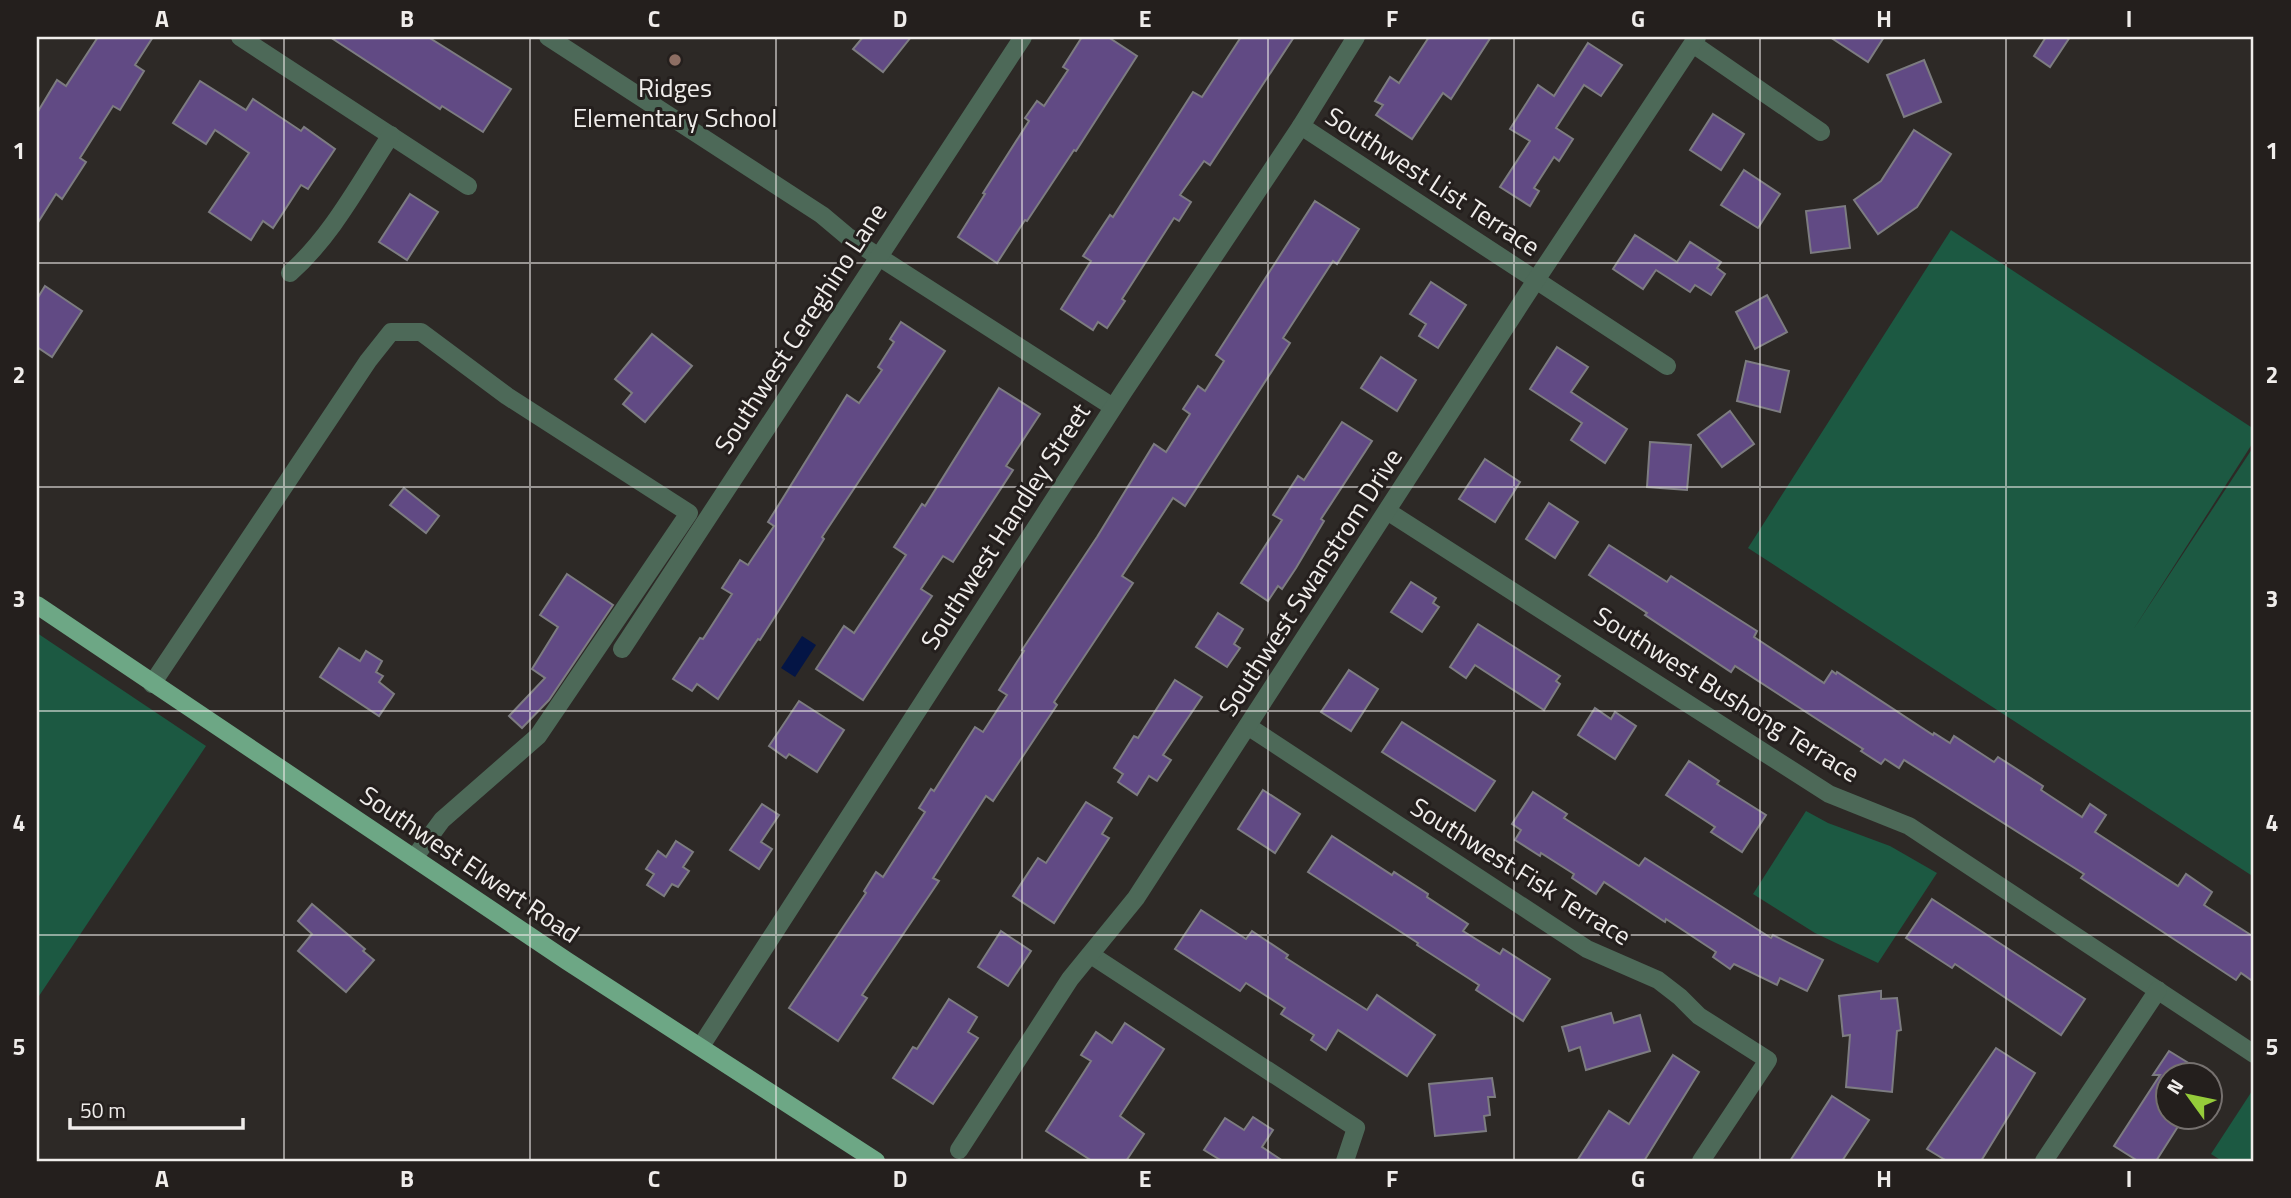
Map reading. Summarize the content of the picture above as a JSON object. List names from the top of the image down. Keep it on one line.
{"streets":{"main road":["Southwest Elwert Road"],"street":["Southwest List Terrace","Southwest Cereghino Lane","Southwest Handley Street","Southwest Swanstrom Drive","Southwest Bushong Terrace","Southwest Fisk Terrace"]},"crossings":[["Southwest List Terrace","Southwest Handley Street"],["Southwest List Terrace","Southwest Swanstrom Drive"],["Southwest Handley Street","Southwest Elwert Road"],["Southwest Swanstrom Drive","Southwest Bushong Terrace"],["Southwest Swanstrom Drive","Southwest Fisk Terrace"]],"places":["Ridges Elementary School"],"scale_bar":"50 m","north":"top left","grid":{"columns":["A","B","C","D","E","F","G","H","I"],"rows":["1","2","3","4","5"]}}
